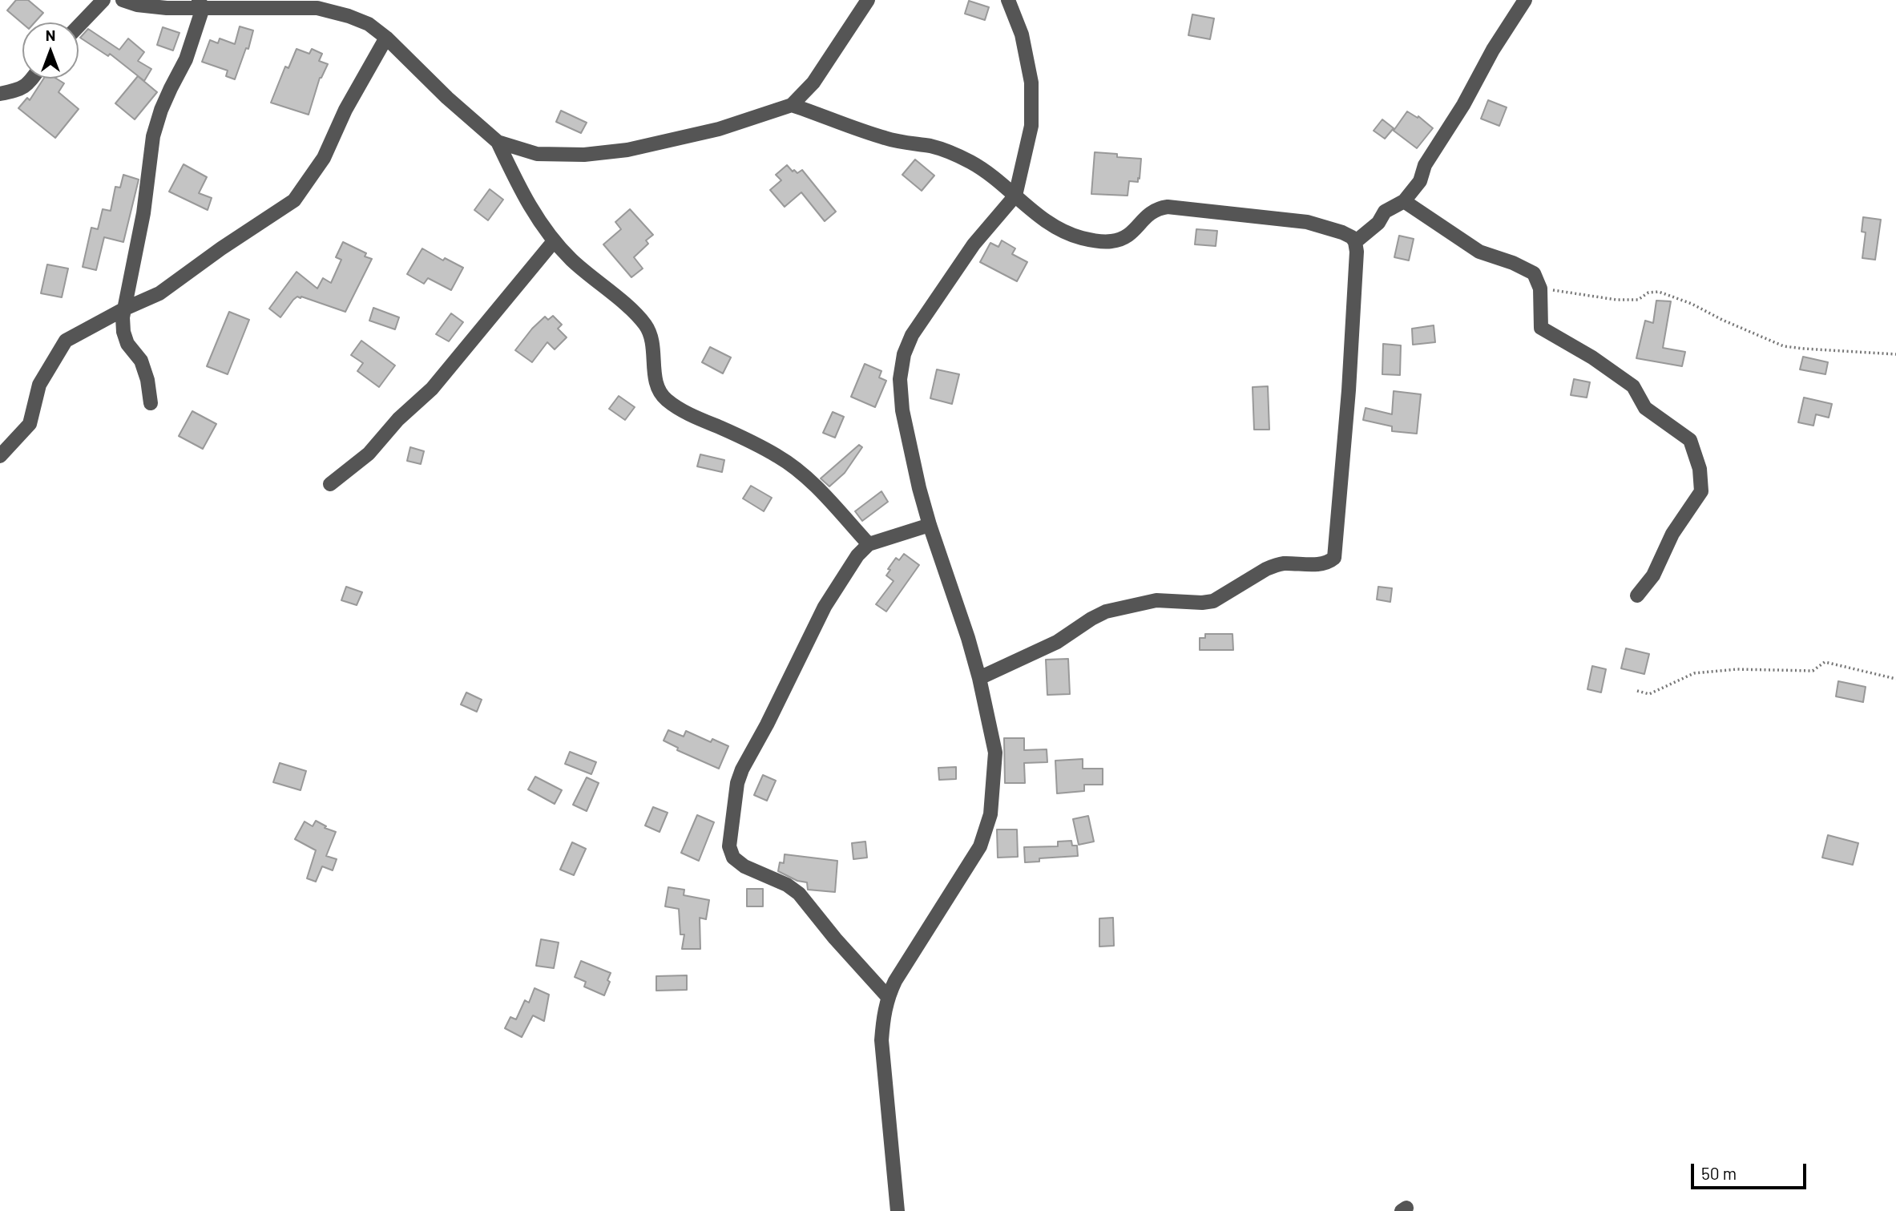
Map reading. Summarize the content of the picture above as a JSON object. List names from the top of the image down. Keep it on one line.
{"scale_bar":"50 m","north":"top"}
